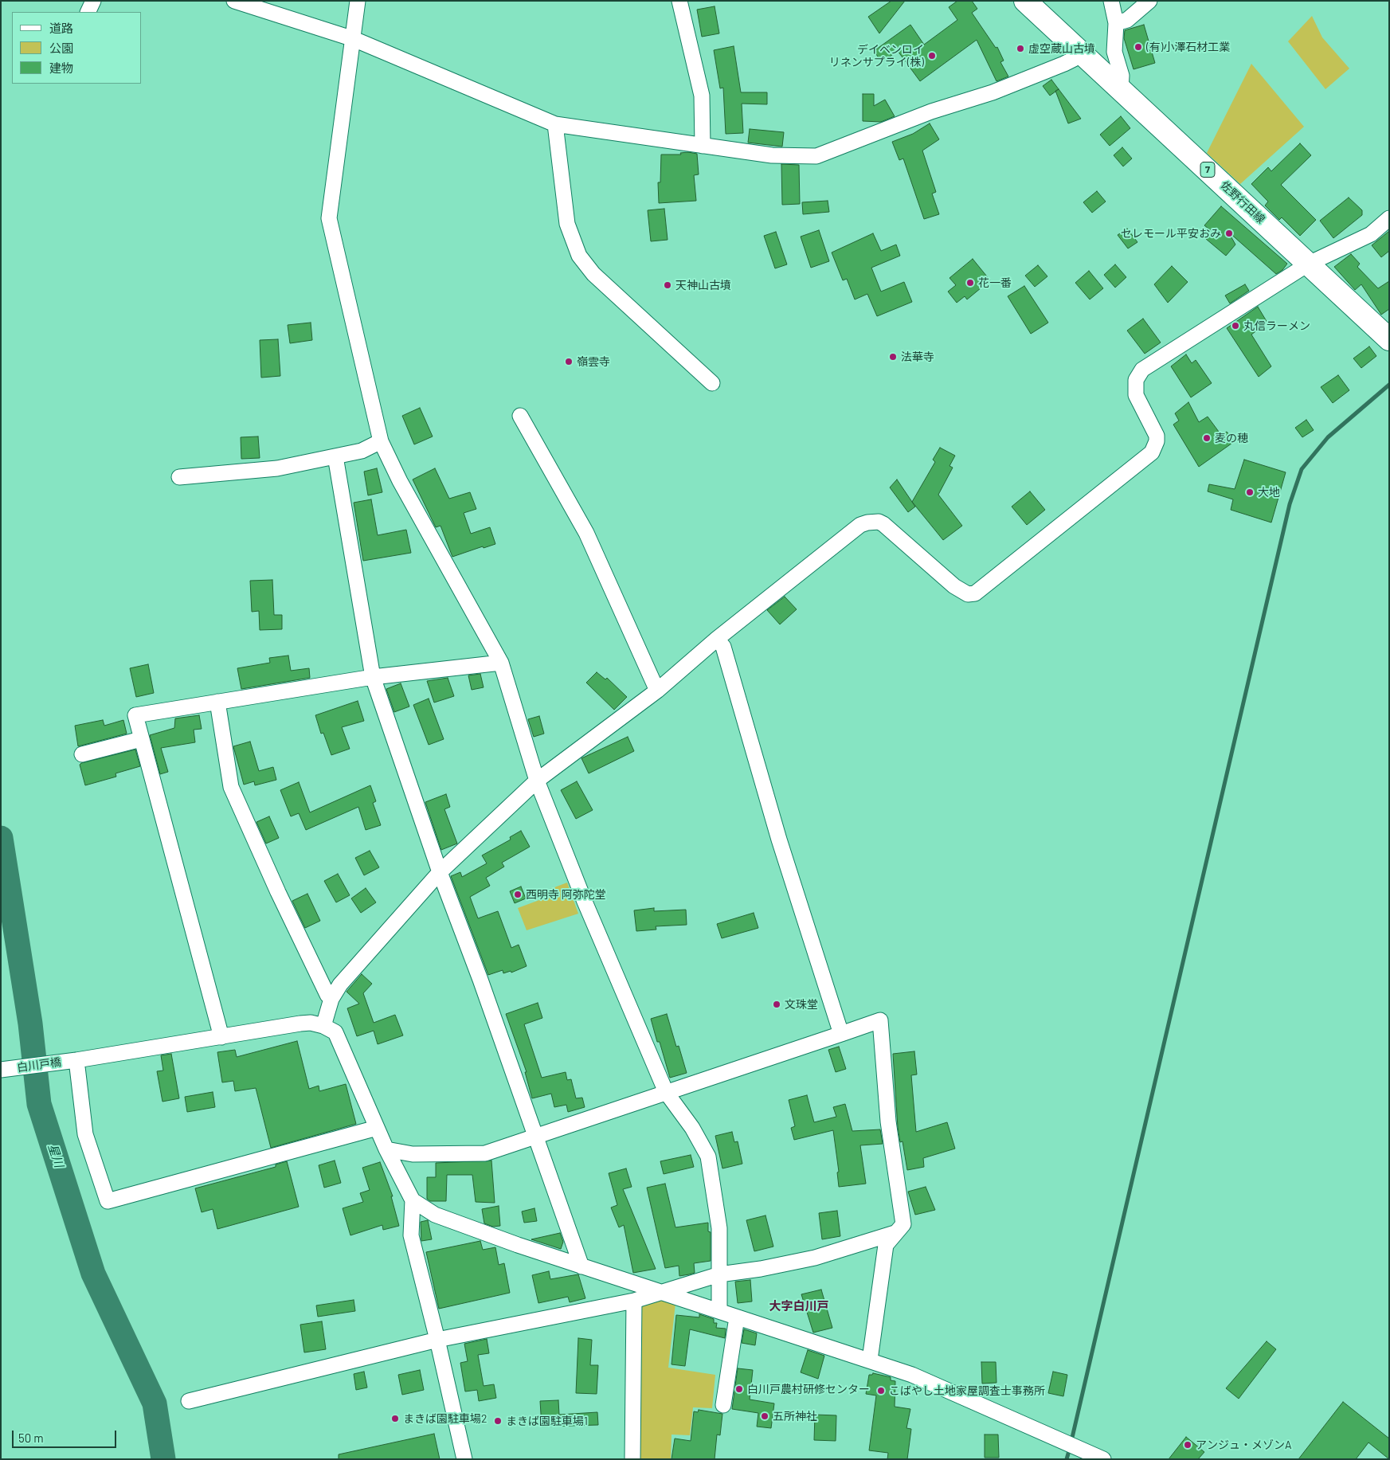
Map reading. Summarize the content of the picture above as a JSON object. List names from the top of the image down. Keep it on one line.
{"streets":{"main road":["7","佐野行田線"],"street":["白川戸橋"]},"districts":["大字白川戸"],"water":["星川"],"places":["(有)小澤石材工業","虚空蔵山古墳","デイベンロイ リネンサプライ(株)","セレモール平安おみ","花一番","天神山古墳","丸信ラーメン","法華寺","嶺雲寺","麦の穂","大地","西明寺 阿弥陀堂","文珠堂","白川戸農村研修センター","こばやし土地家屋調査士事務所","五所神社","まきば園駐車場2","まきば園駐車場1","アンジュ・メゾンA"],"legend":["道路","公園","建物"],"scale_bar":"50 m"}
